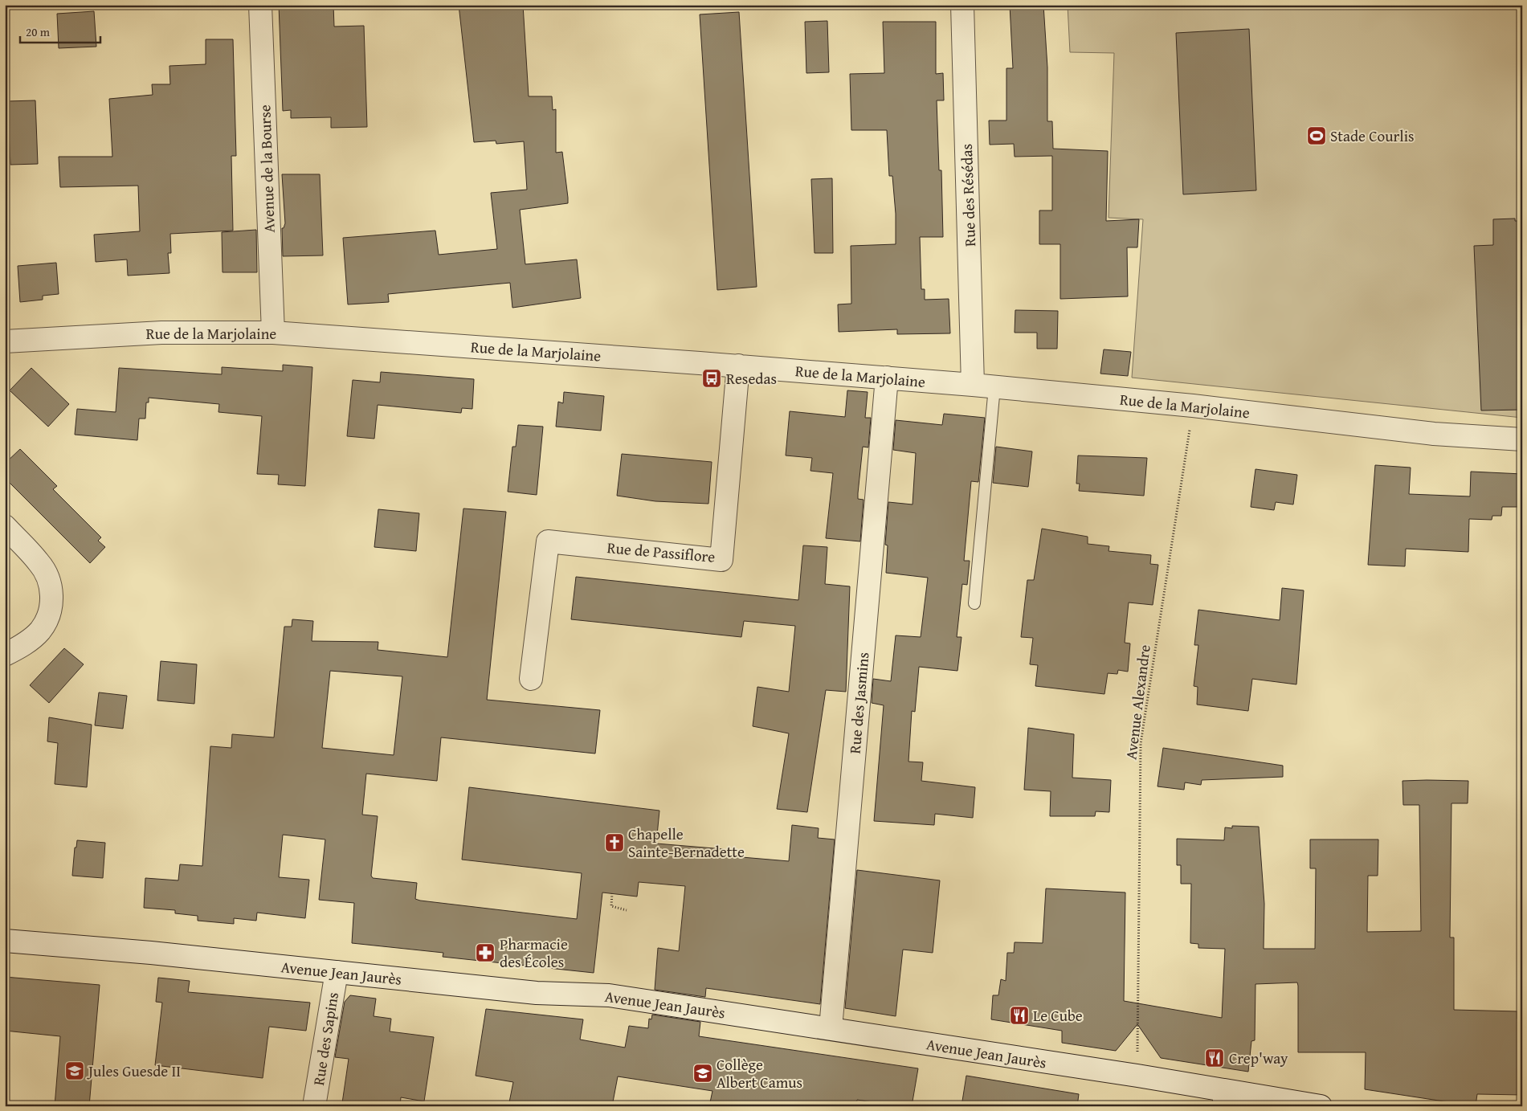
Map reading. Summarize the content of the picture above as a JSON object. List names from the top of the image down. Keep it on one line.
{"streets":{"street":["Avenue de la Bourse","Rue des Résédas","Rue de la Marjolaine","Rue de Passiflore","Rue des Jasmins","Avenue Jean Jaurès","Rue des Sapins"],"path":["Avenue Alexandre"]},"crossings":[["Avenue de la Bourse","Rue de la Marjolaine"],["Rue des Résédas","Rue de la Marjolaine"],["Rue de la Marjolaine","Rue de Passiflore"],["Rue de la Marjolaine","Avenue Alexandre"],["Rue de la Marjolaine","Rue des Jasmins"],["Avenue Alexandre","Avenue Jean Jaurès"],["Rue des Jasmins","Avenue Jean Jaurès"],["Avenue Jean Jaurès","Rue des Sapins"]],"places":{"sports":["Stade Courlis"],"bus stop":["Resedas"],"church":["Chapelle Sainte-Bernadette"],"pharmacy":["Pharmacie des Écoles"],"restaurant":["Le Cube","Crep'way"],"school or university":["Jules Guesde II","Collège Albert Camus"]},"scale_bar":"20 m"}
